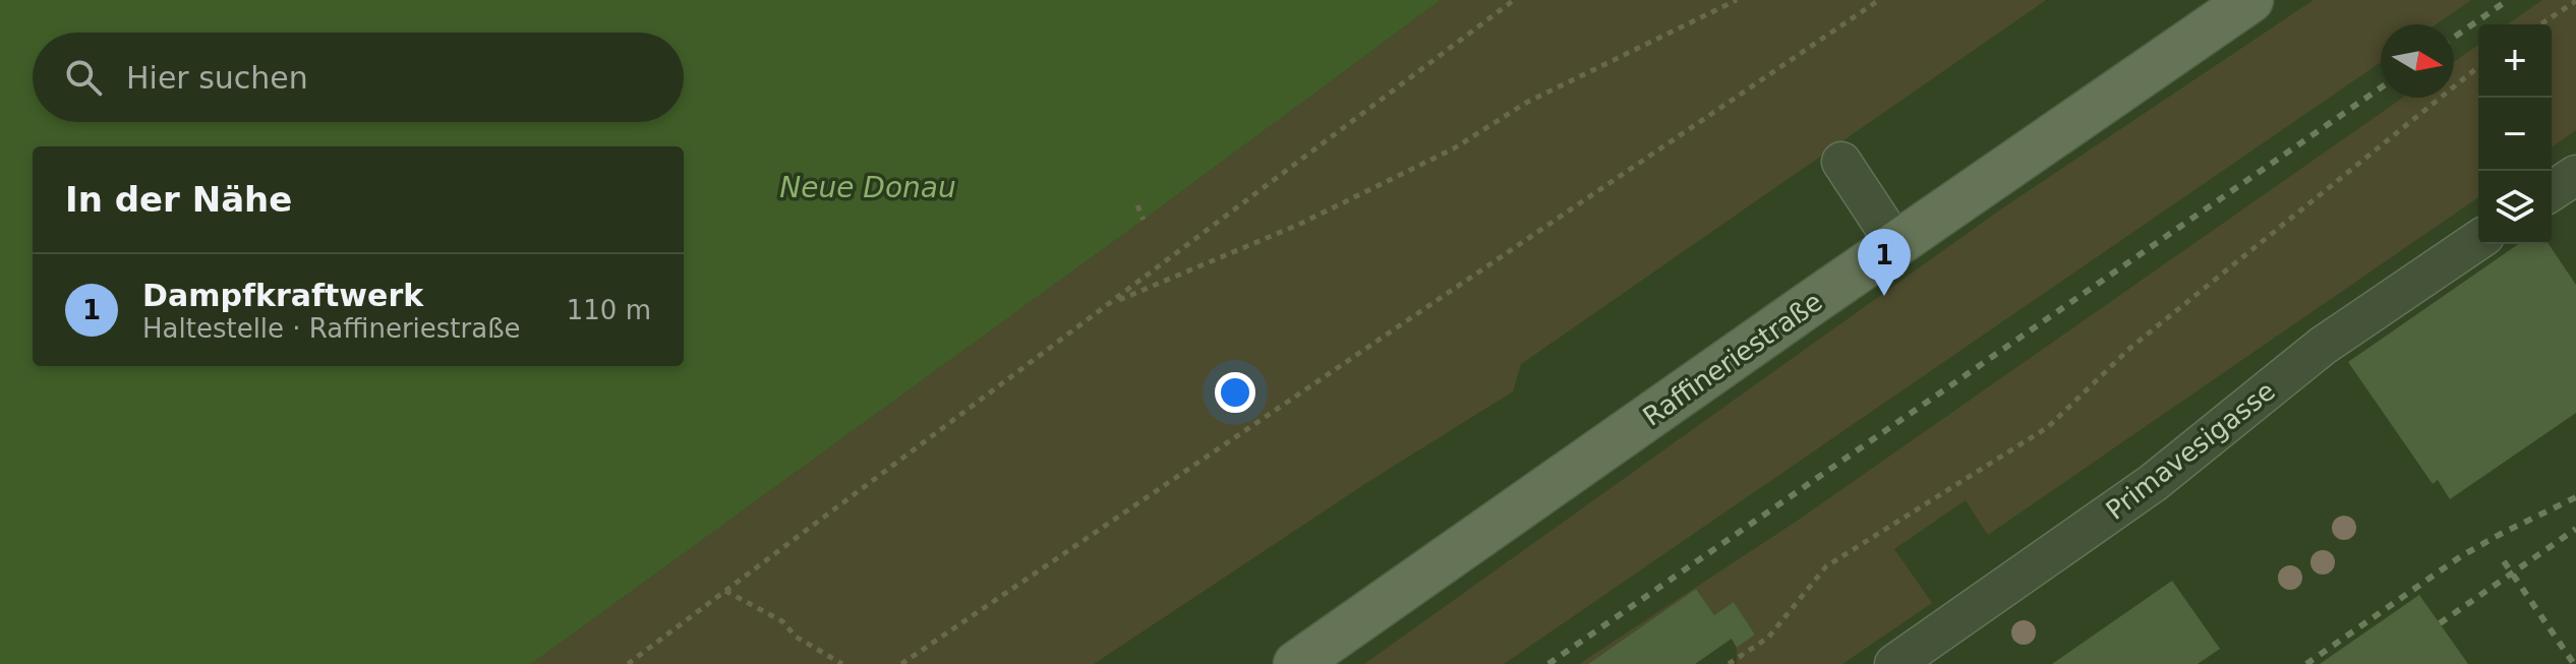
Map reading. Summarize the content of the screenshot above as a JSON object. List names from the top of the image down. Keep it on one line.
{"streets":{"main road":["Raffineriestraße"],"lane":["Primavesigasse"]},"water":["Neue Donau"],"north":"right","page":{"map_buttons":["+","−"],"search":"Hier suchen","heading":"In der Nähe","pins":"1","list":[{"mark":"1","name":"Dampfkraftwerk","note":"Haltestelle · Raffineriestraße","value":"110 m"}]}}
